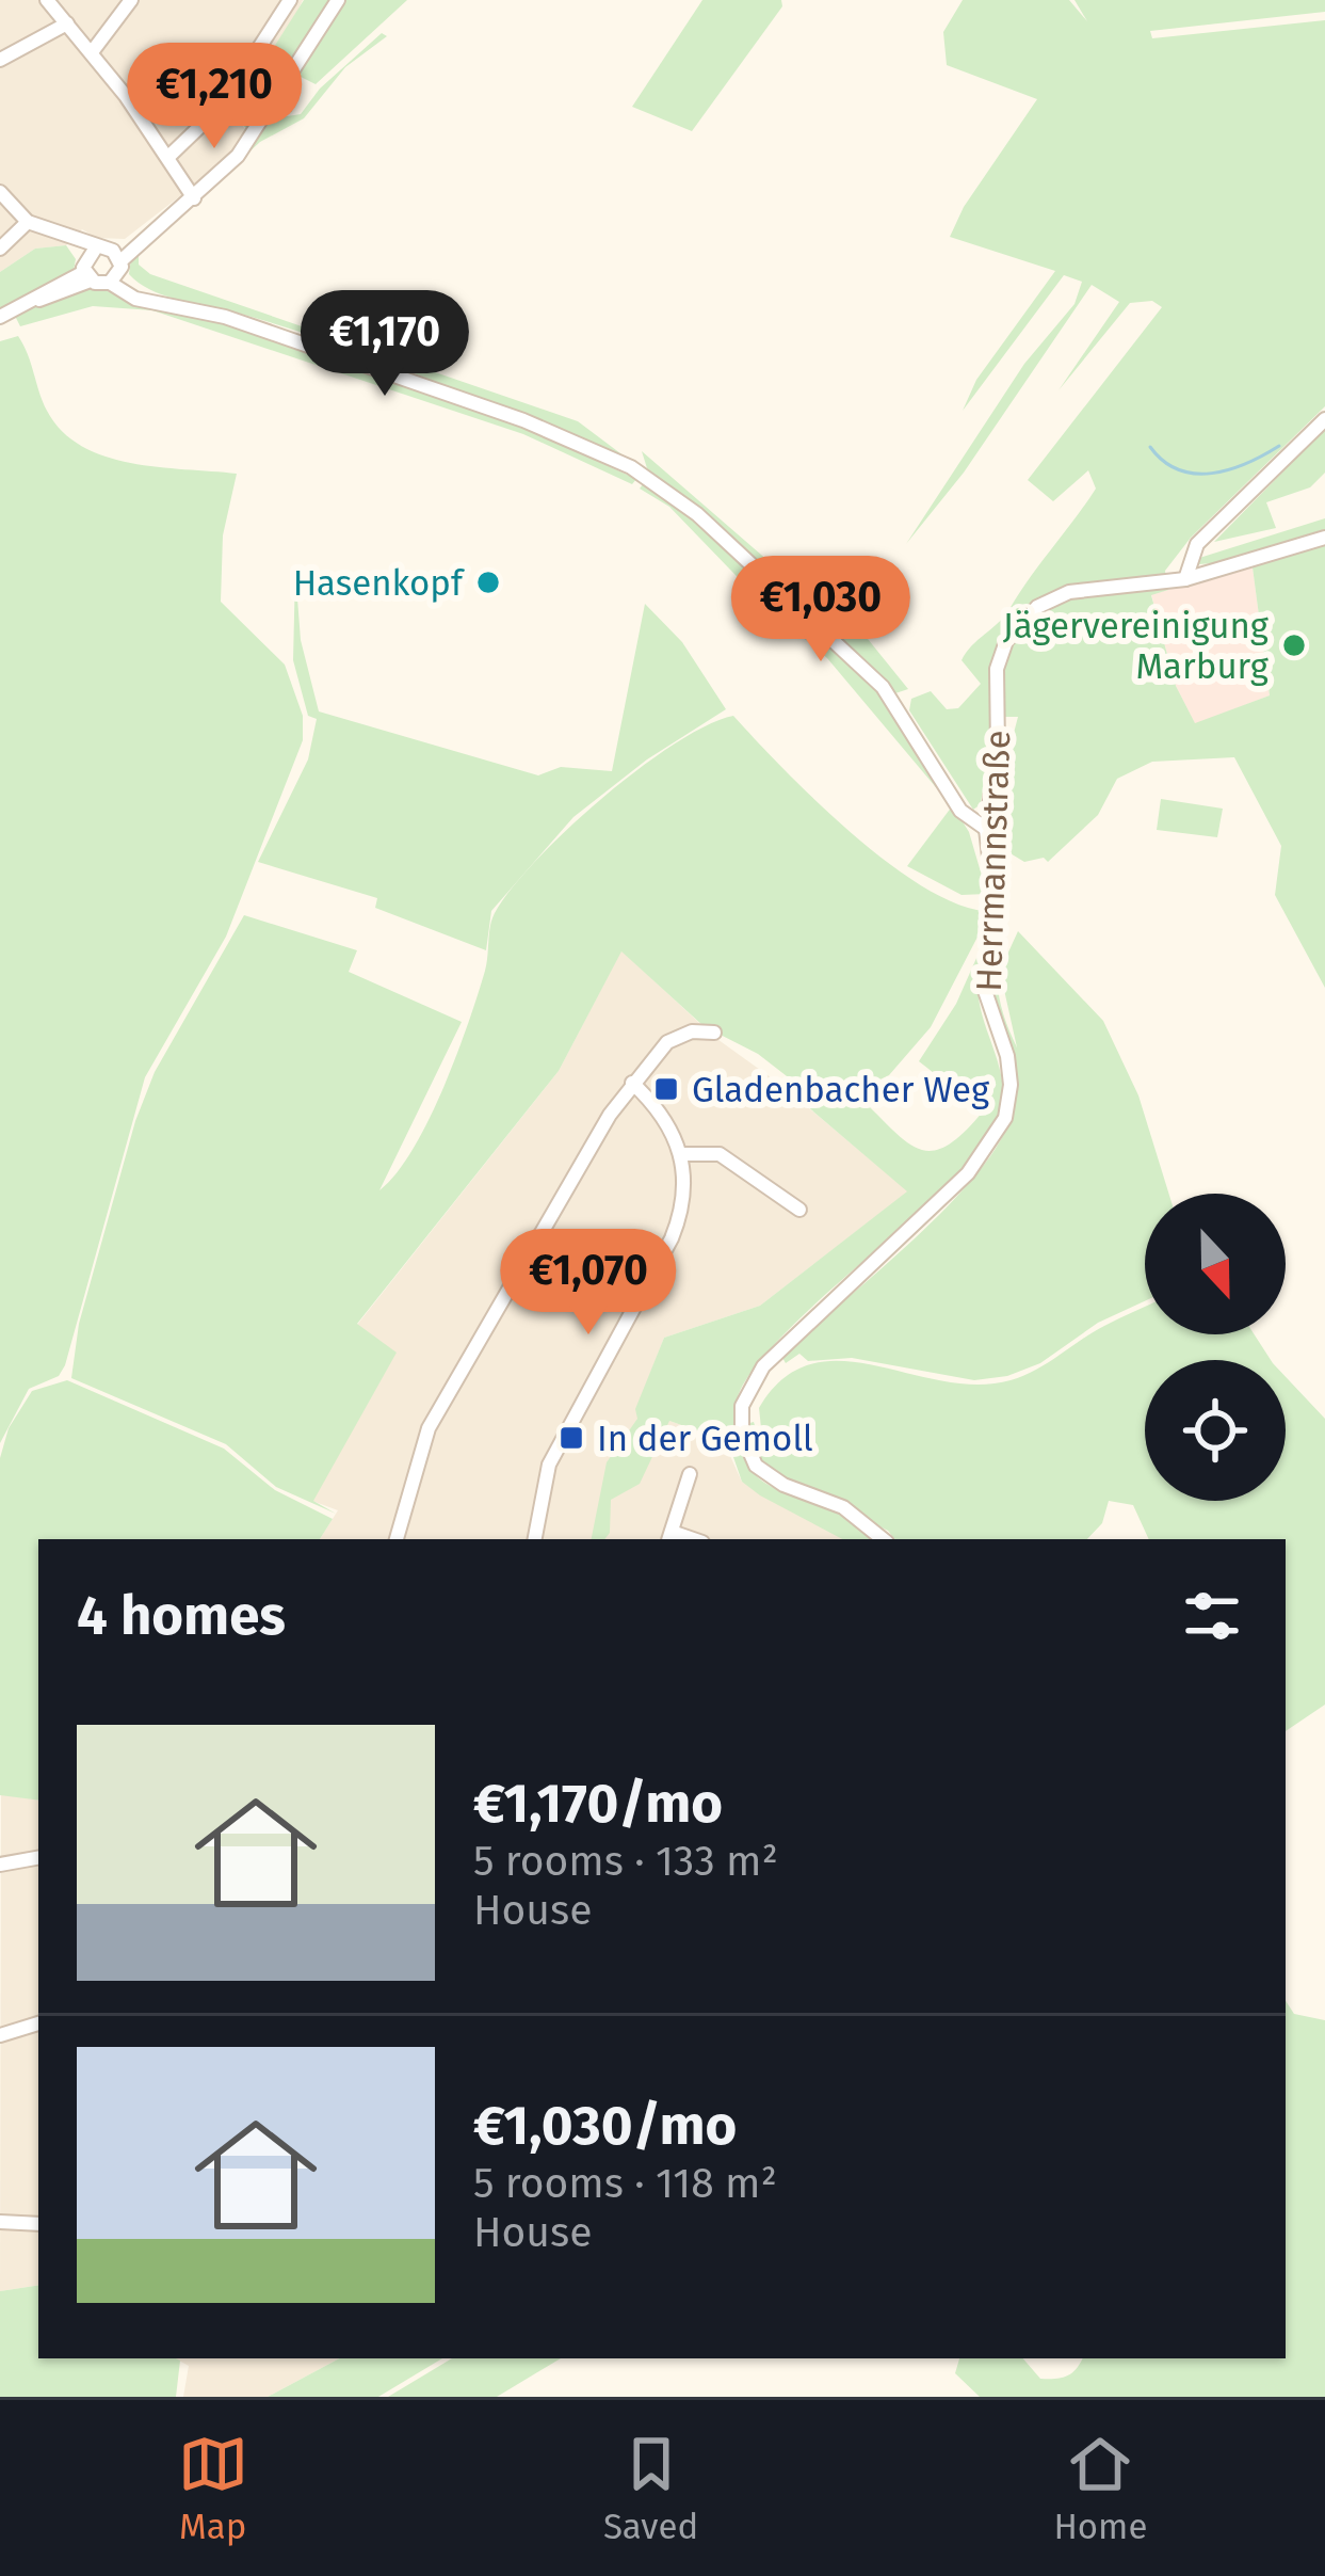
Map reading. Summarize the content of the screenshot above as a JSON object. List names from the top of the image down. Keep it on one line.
{"streets":{"street":["Herrmannstraße"]},"places":{"other":["Hasenkopf","Jägervereinigung Marburg"],"transit":["Gladenbacher Weg","In der Gemoll"]},"north":"bottom","page":{"price":["€1,210","€1,170","€1,030","€1,070"],"heading":"4 homes","list":[{"name":"€1,170/mo","note":"5 rooms · 133 m² · House"},{"name":"€1,030/mo","note":"5 rooms · 118 m² · House"}],"tabs":["Map","Saved","Home"]}}
